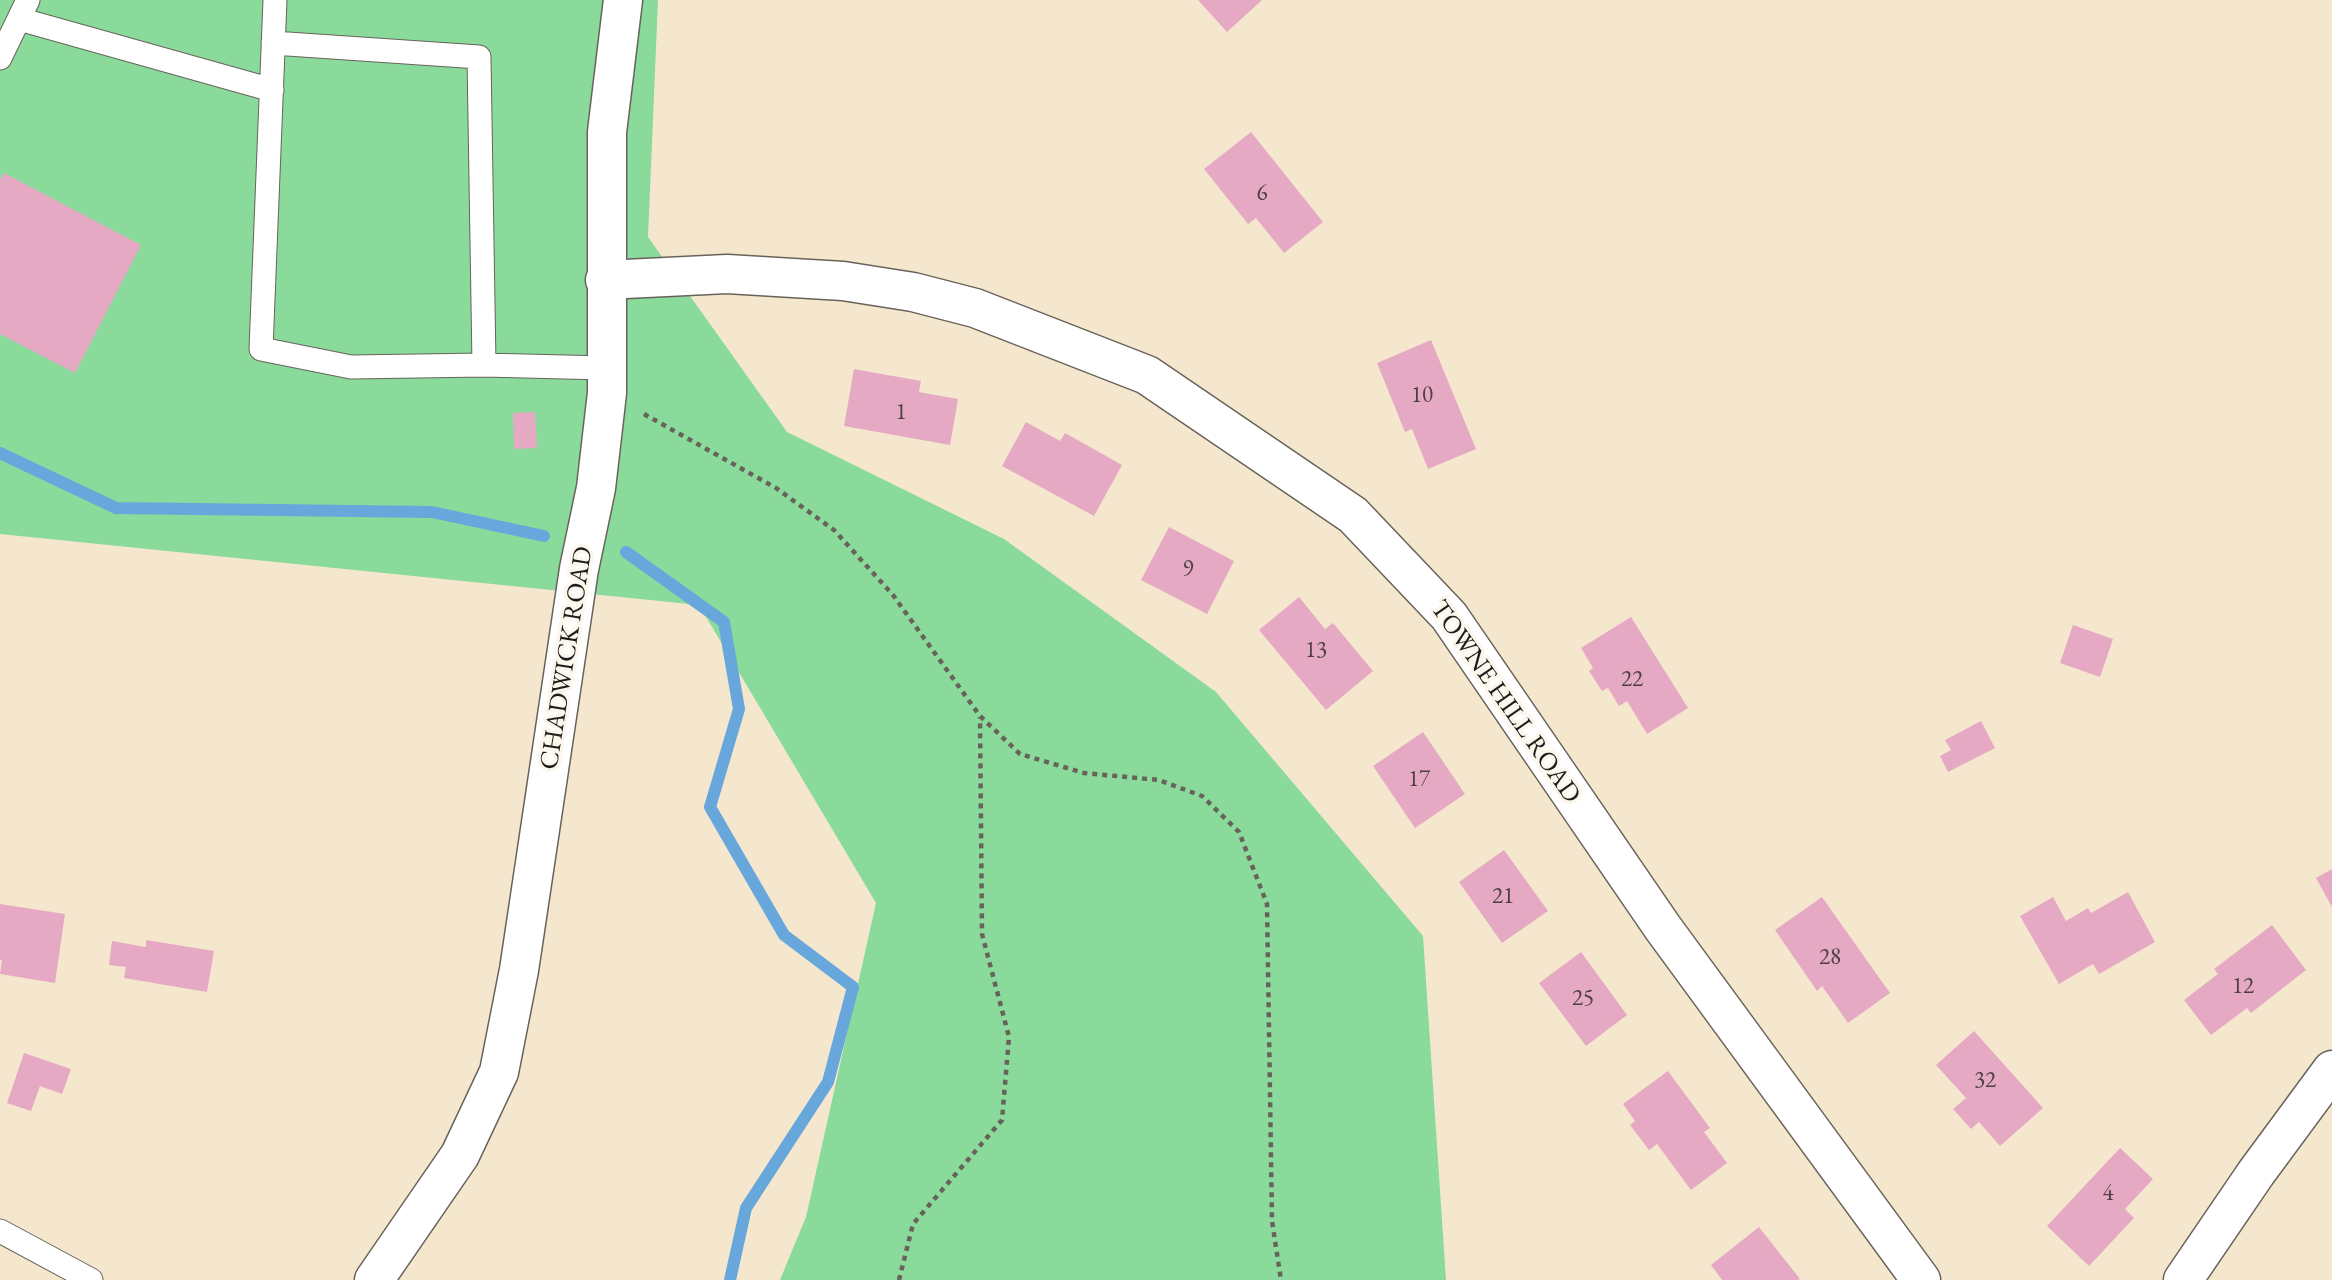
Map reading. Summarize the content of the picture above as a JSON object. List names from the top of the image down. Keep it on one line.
{"streets":{"street":["CHADWICK ROAD","TOWNE HILL ROAD"]},"crossings":[["CHADWICK ROAD","TOWNE HILL ROAD"]],"house_numbers":["6","10","1","9","13","22","17","21","28","12","25","32","4"]}
